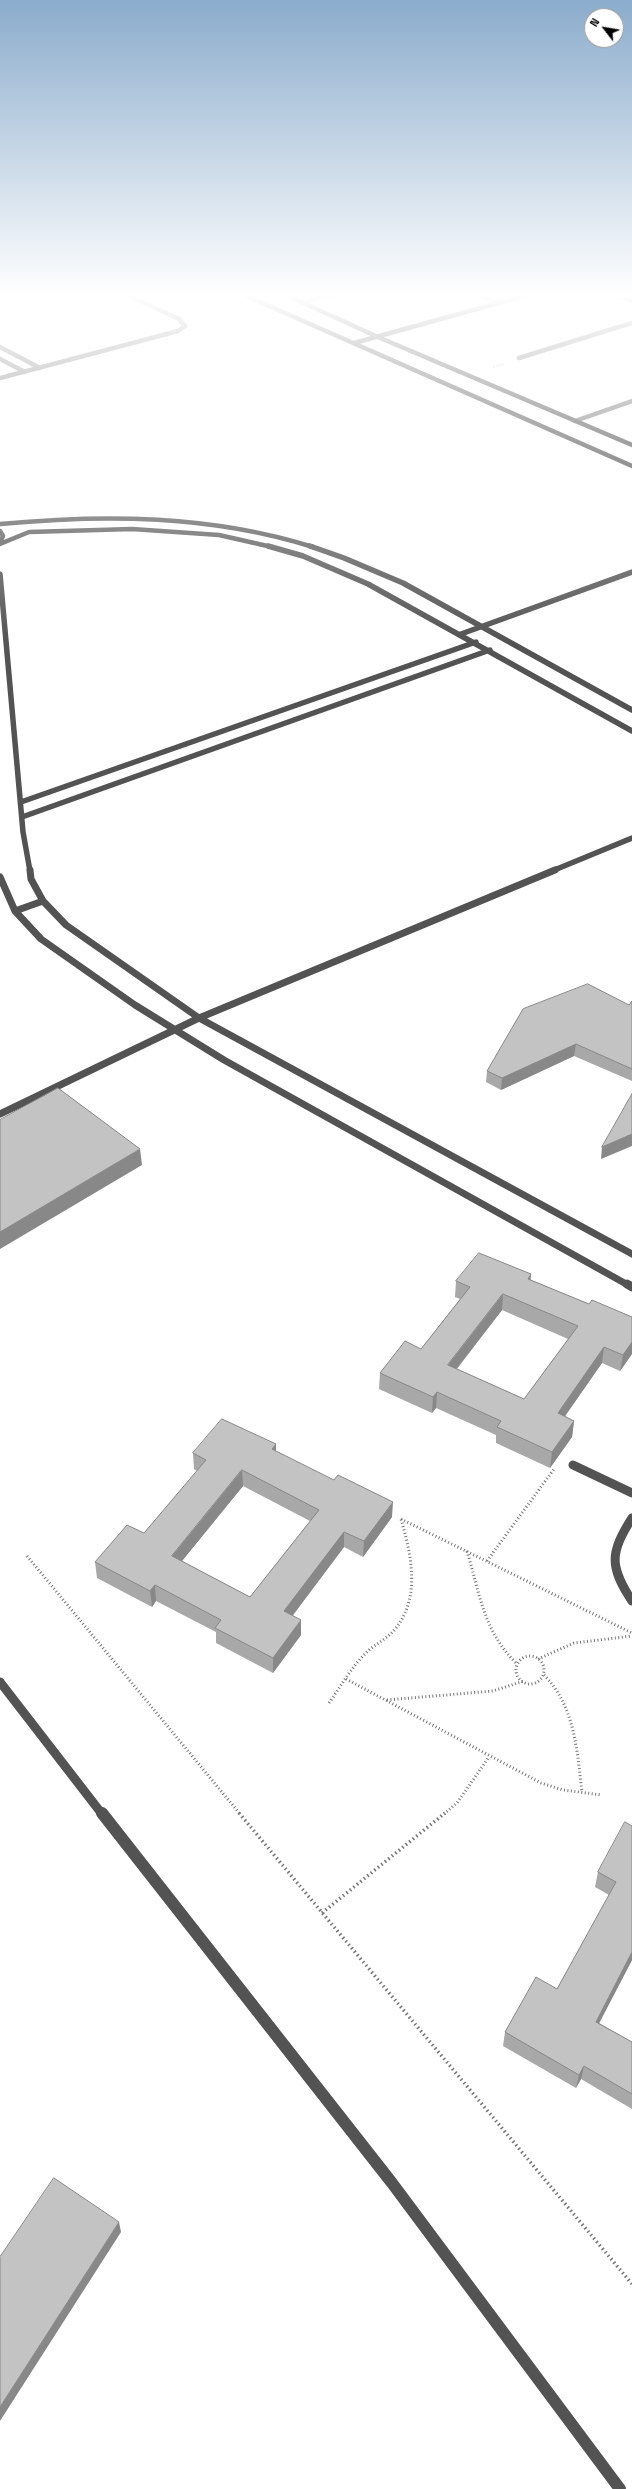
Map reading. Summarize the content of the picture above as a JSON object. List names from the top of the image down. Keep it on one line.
{"north":"top left"}
